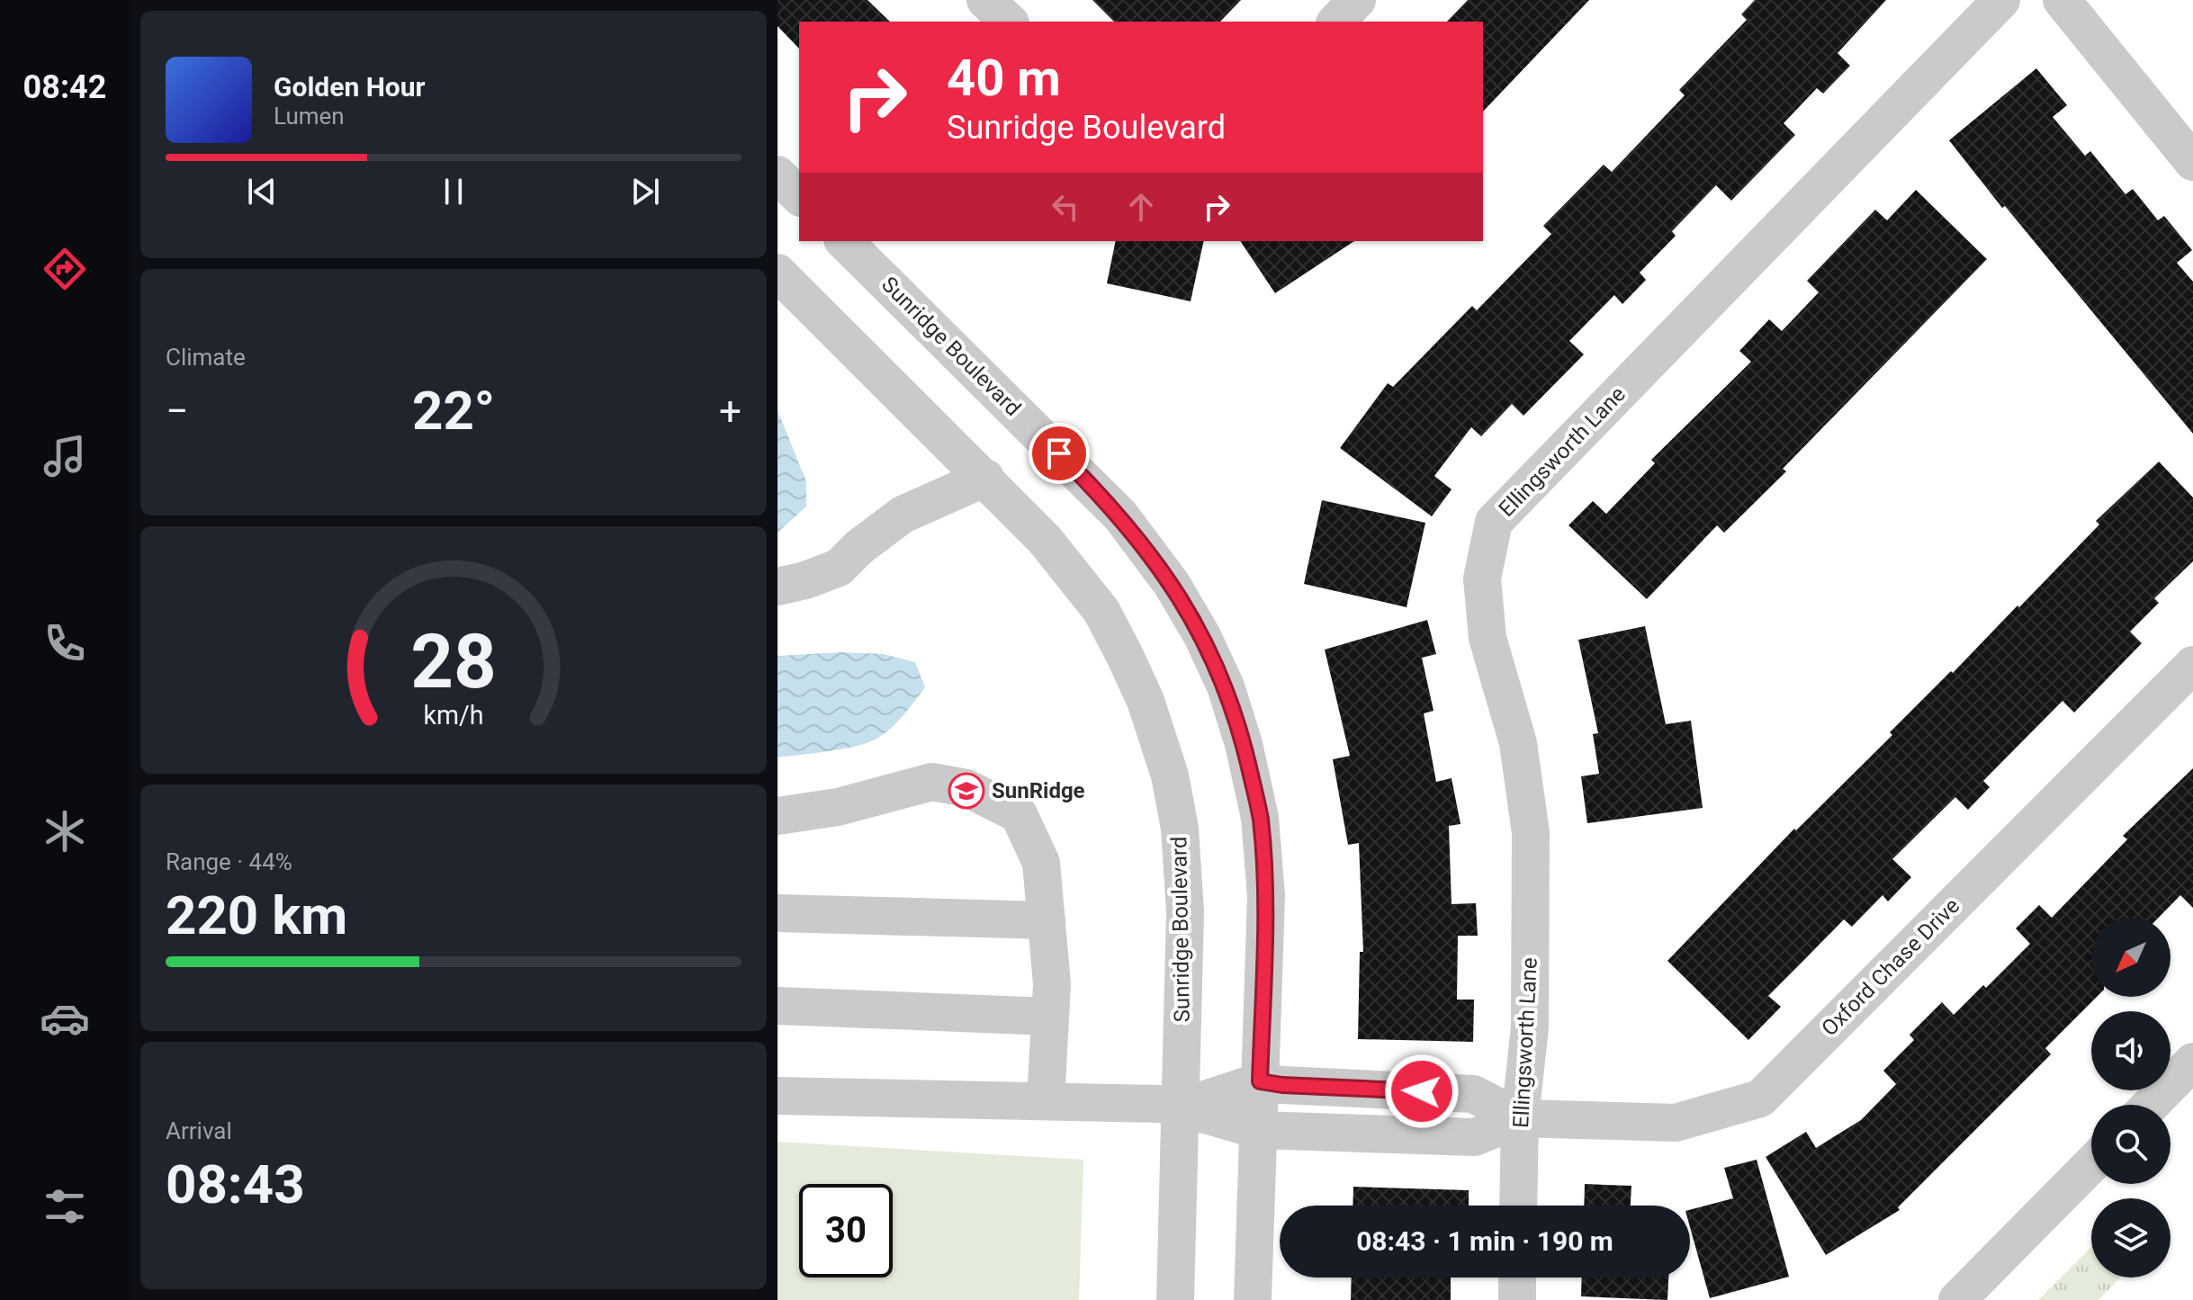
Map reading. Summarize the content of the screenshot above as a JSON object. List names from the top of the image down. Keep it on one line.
{"streets":{"street":["Sunridge Boulevard","Ellingsworth Lane","Oxford Chase Drive"]},"crossings":[["Sunridge Boulevard","Oxford Chase Drive"],["Ellingsworth Lane","Oxford Chase Drive"]],"places":{"school or university":["SunRidge"]},"north":"bottom left","page":{"tabs":"08:42","turn":["40 m","Sunridge Boulevard"],"song":["Golden Hour","Lumen"],"tile":["Climate",["Range · 44%","220 km"],["Arrival","08:43"]],"heat":["−","22°","+"],"limit":"30","trip":"08:43 · 1 min · 190 m","gauge":["28","km/h"]}}
